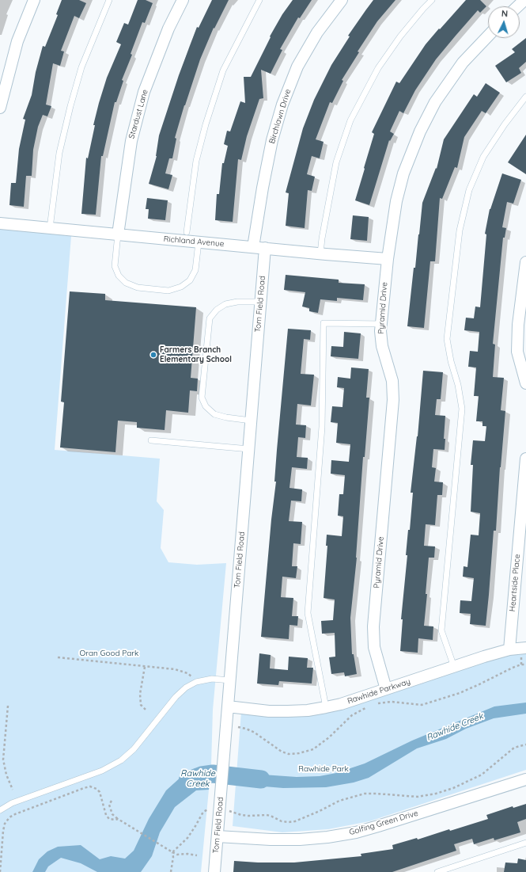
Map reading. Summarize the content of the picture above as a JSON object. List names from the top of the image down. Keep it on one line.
{"streets":{"street":["Stardust Lane","Birchlawn Drive","Richland Avenue","Tom Field Road","Pyramid Drive","Heartside Place","Rawhide Parkway","Golfing Green Drive"]},"crossings":[["Stardust Lane","Richland Avenue"],["Birchlawn Drive","Richland Avenue"],["Richland Avenue","Tom Field Road"],["Richland Avenue","Pyramid Drive"],["Tom Field Road","Rawhide Parkway"],["Tom Field Road","Golfing Green Drive"],["Pyramid Drive","Rawhide Parkway"],["Heartside Place","Rawhide Parkway"]],"water":["Rawhide Creek"],"parks":["Oran Good Park","Rawhide Park"],"places":["Farmers Branch Elementary School"],"north":"top"}
